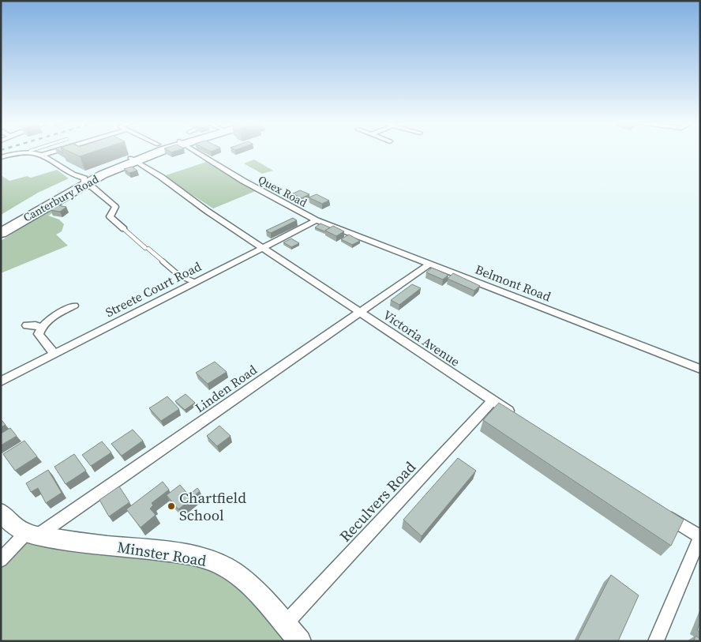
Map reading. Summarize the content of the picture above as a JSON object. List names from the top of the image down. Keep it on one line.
{"streets":{"highway":["Canterbury Road"],"street":["Quex Road","Belmont Road","Streete Court Road","Victoria Avenue","Linden Road","Reculvers Road","Minster Road"]},"crossings":[["Quex Road","Belmont Road"],["Quex Road","Streete Court Road"],["Canterbury Road","Victoria Avenue"],["Belmont Road","Streete Court Road"],["Belmont Road","Linden Road"],["Streete Court Road","Victoria Avenue"],["Victoria Avenue","Linden Road"],["Victoria Avenue","Reculvers Road"],["Linden Road","Minster Road"],["Reculvers Road","Minster Road"]],"places":["Chartfield School"]}
